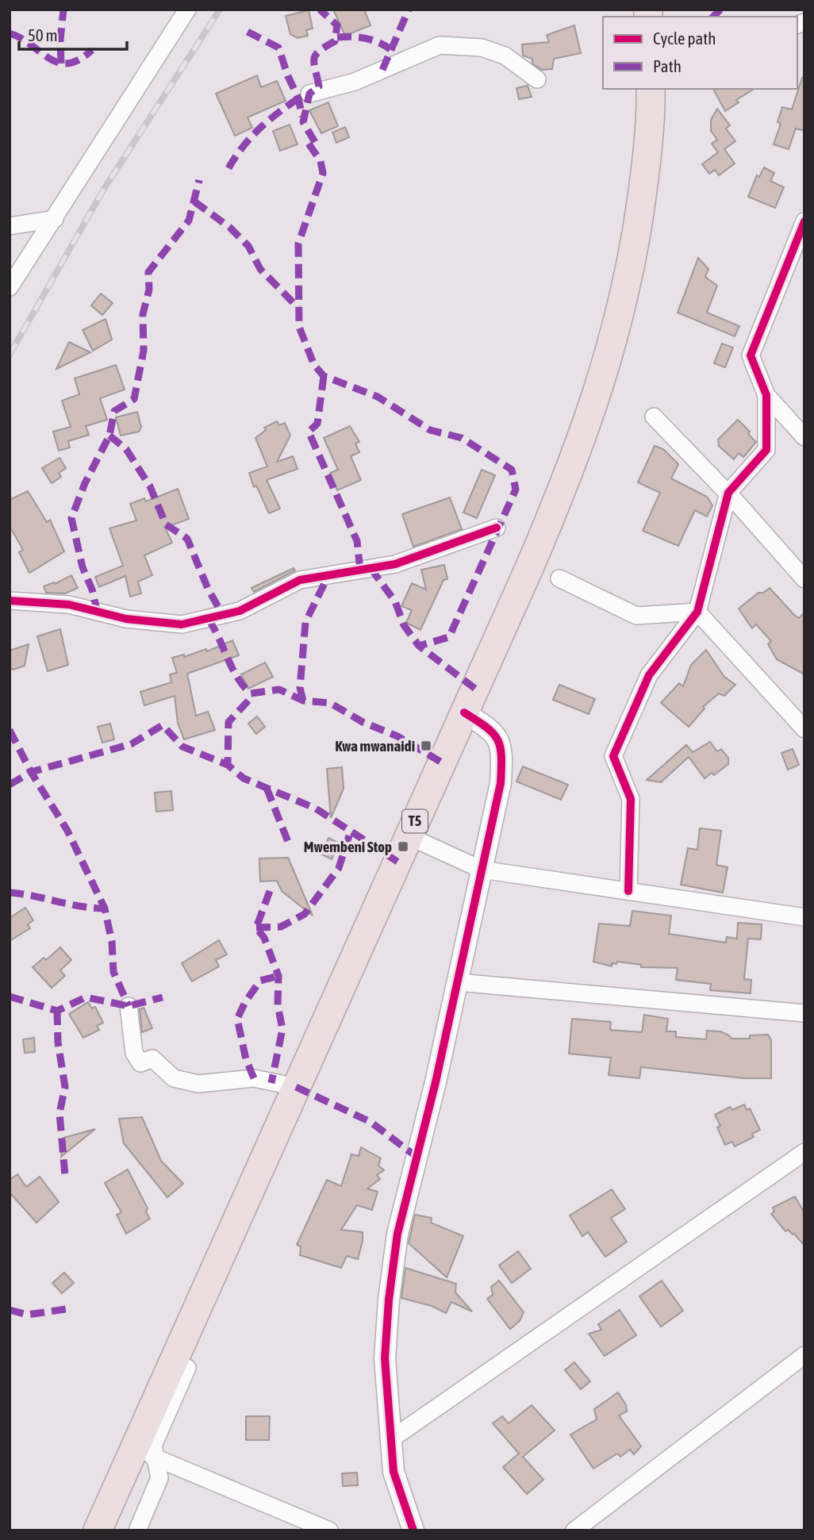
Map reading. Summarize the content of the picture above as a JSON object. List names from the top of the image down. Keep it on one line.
{"streets":{"highway":["T5"]},"places":{"transit":["Kwa mwanaidi","Mwembeni Stop"]},"legend":["Cycle path","Path"],"scale_bar":"50 m"}
